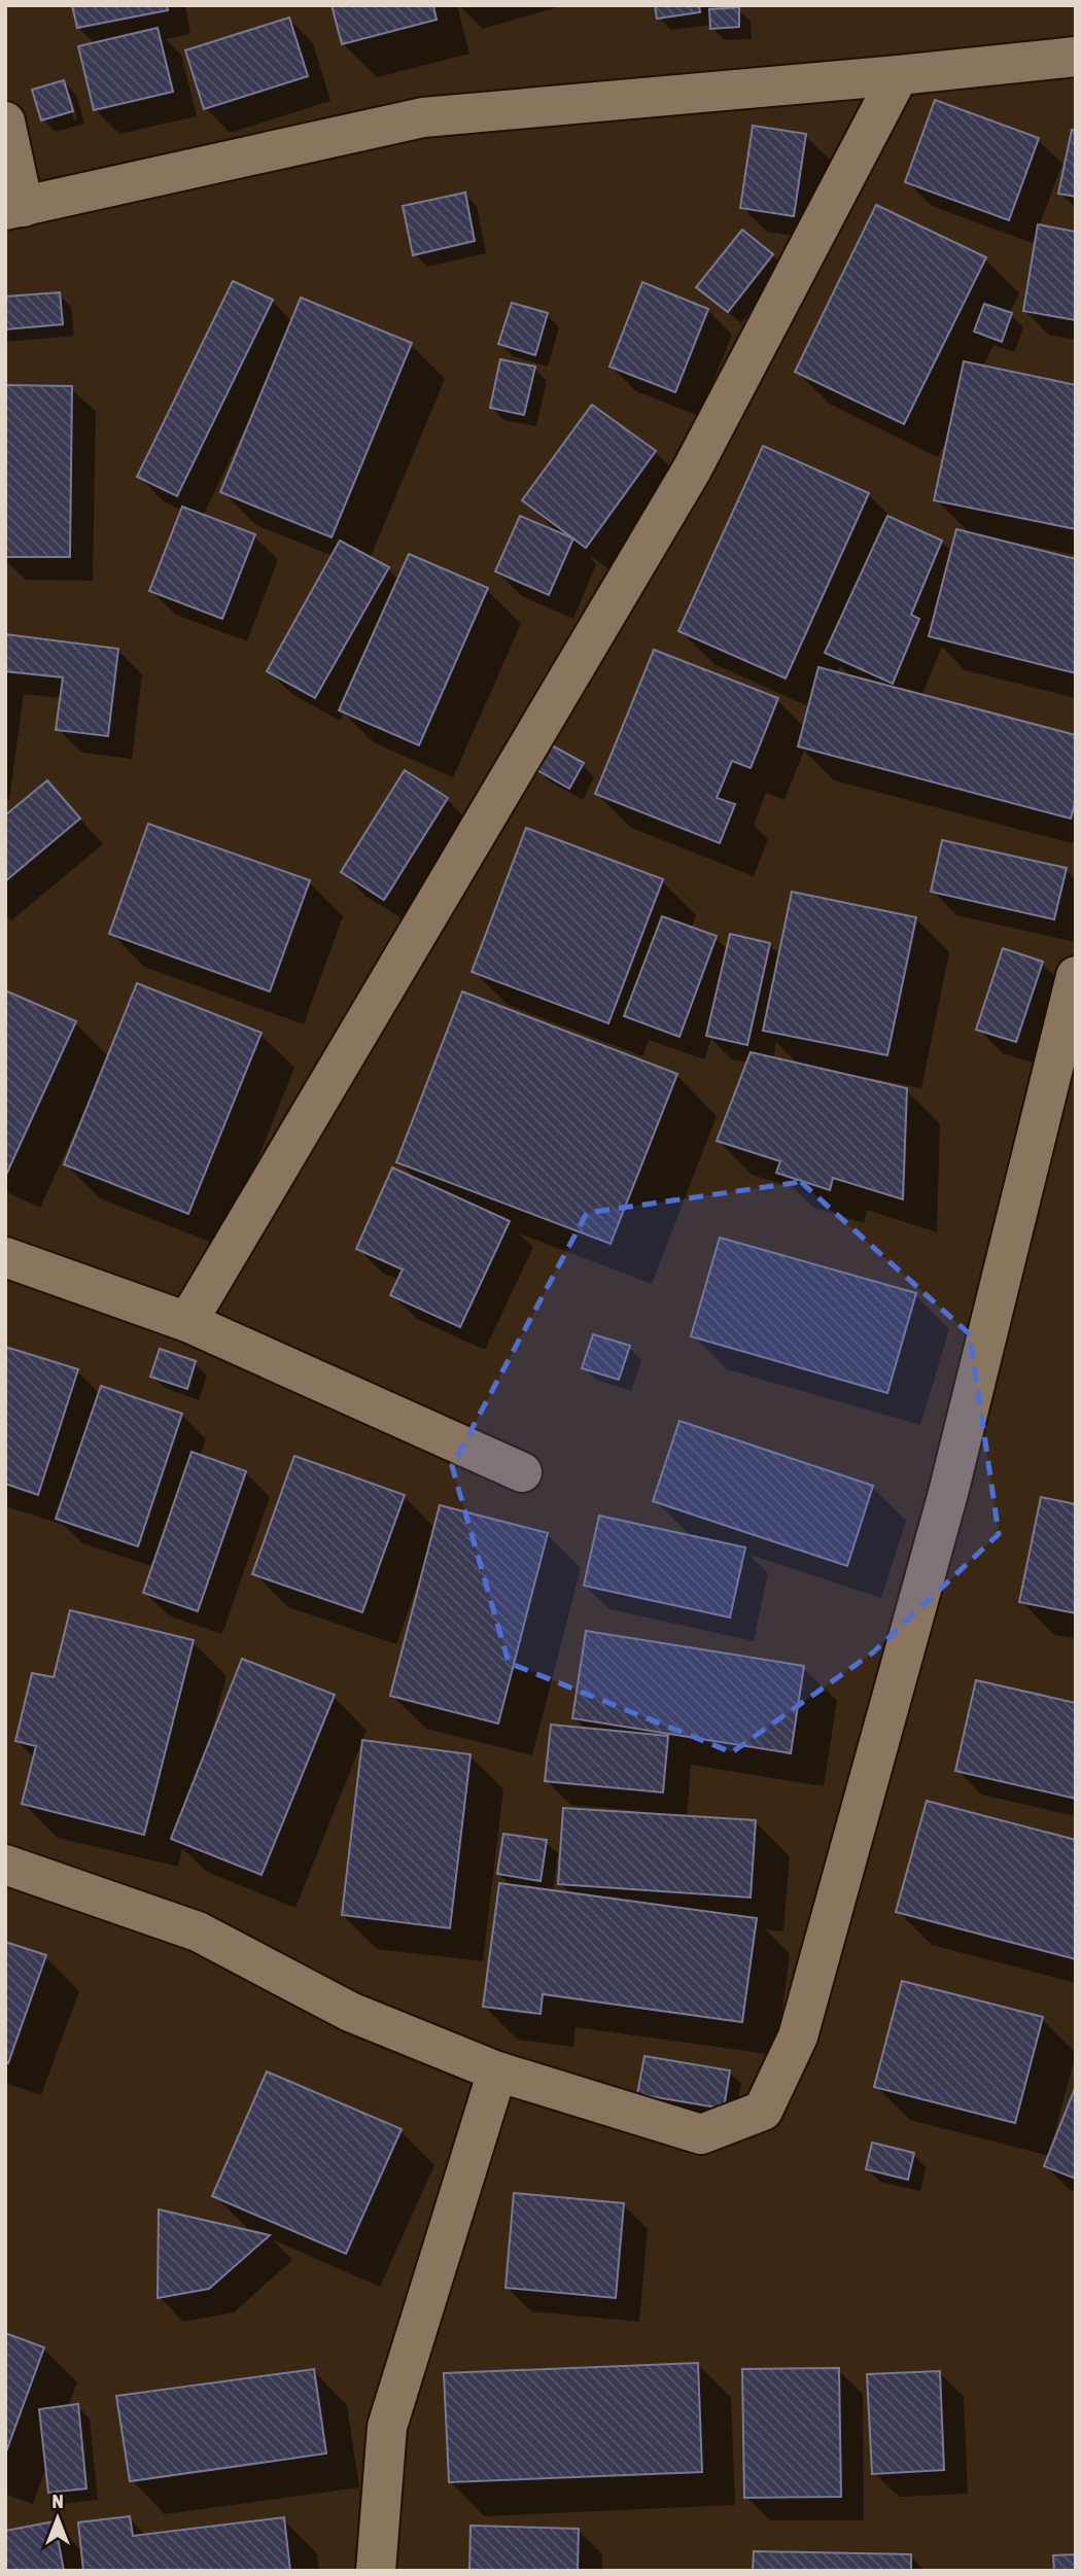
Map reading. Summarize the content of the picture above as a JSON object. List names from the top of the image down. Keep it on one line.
{"north":"top"}
